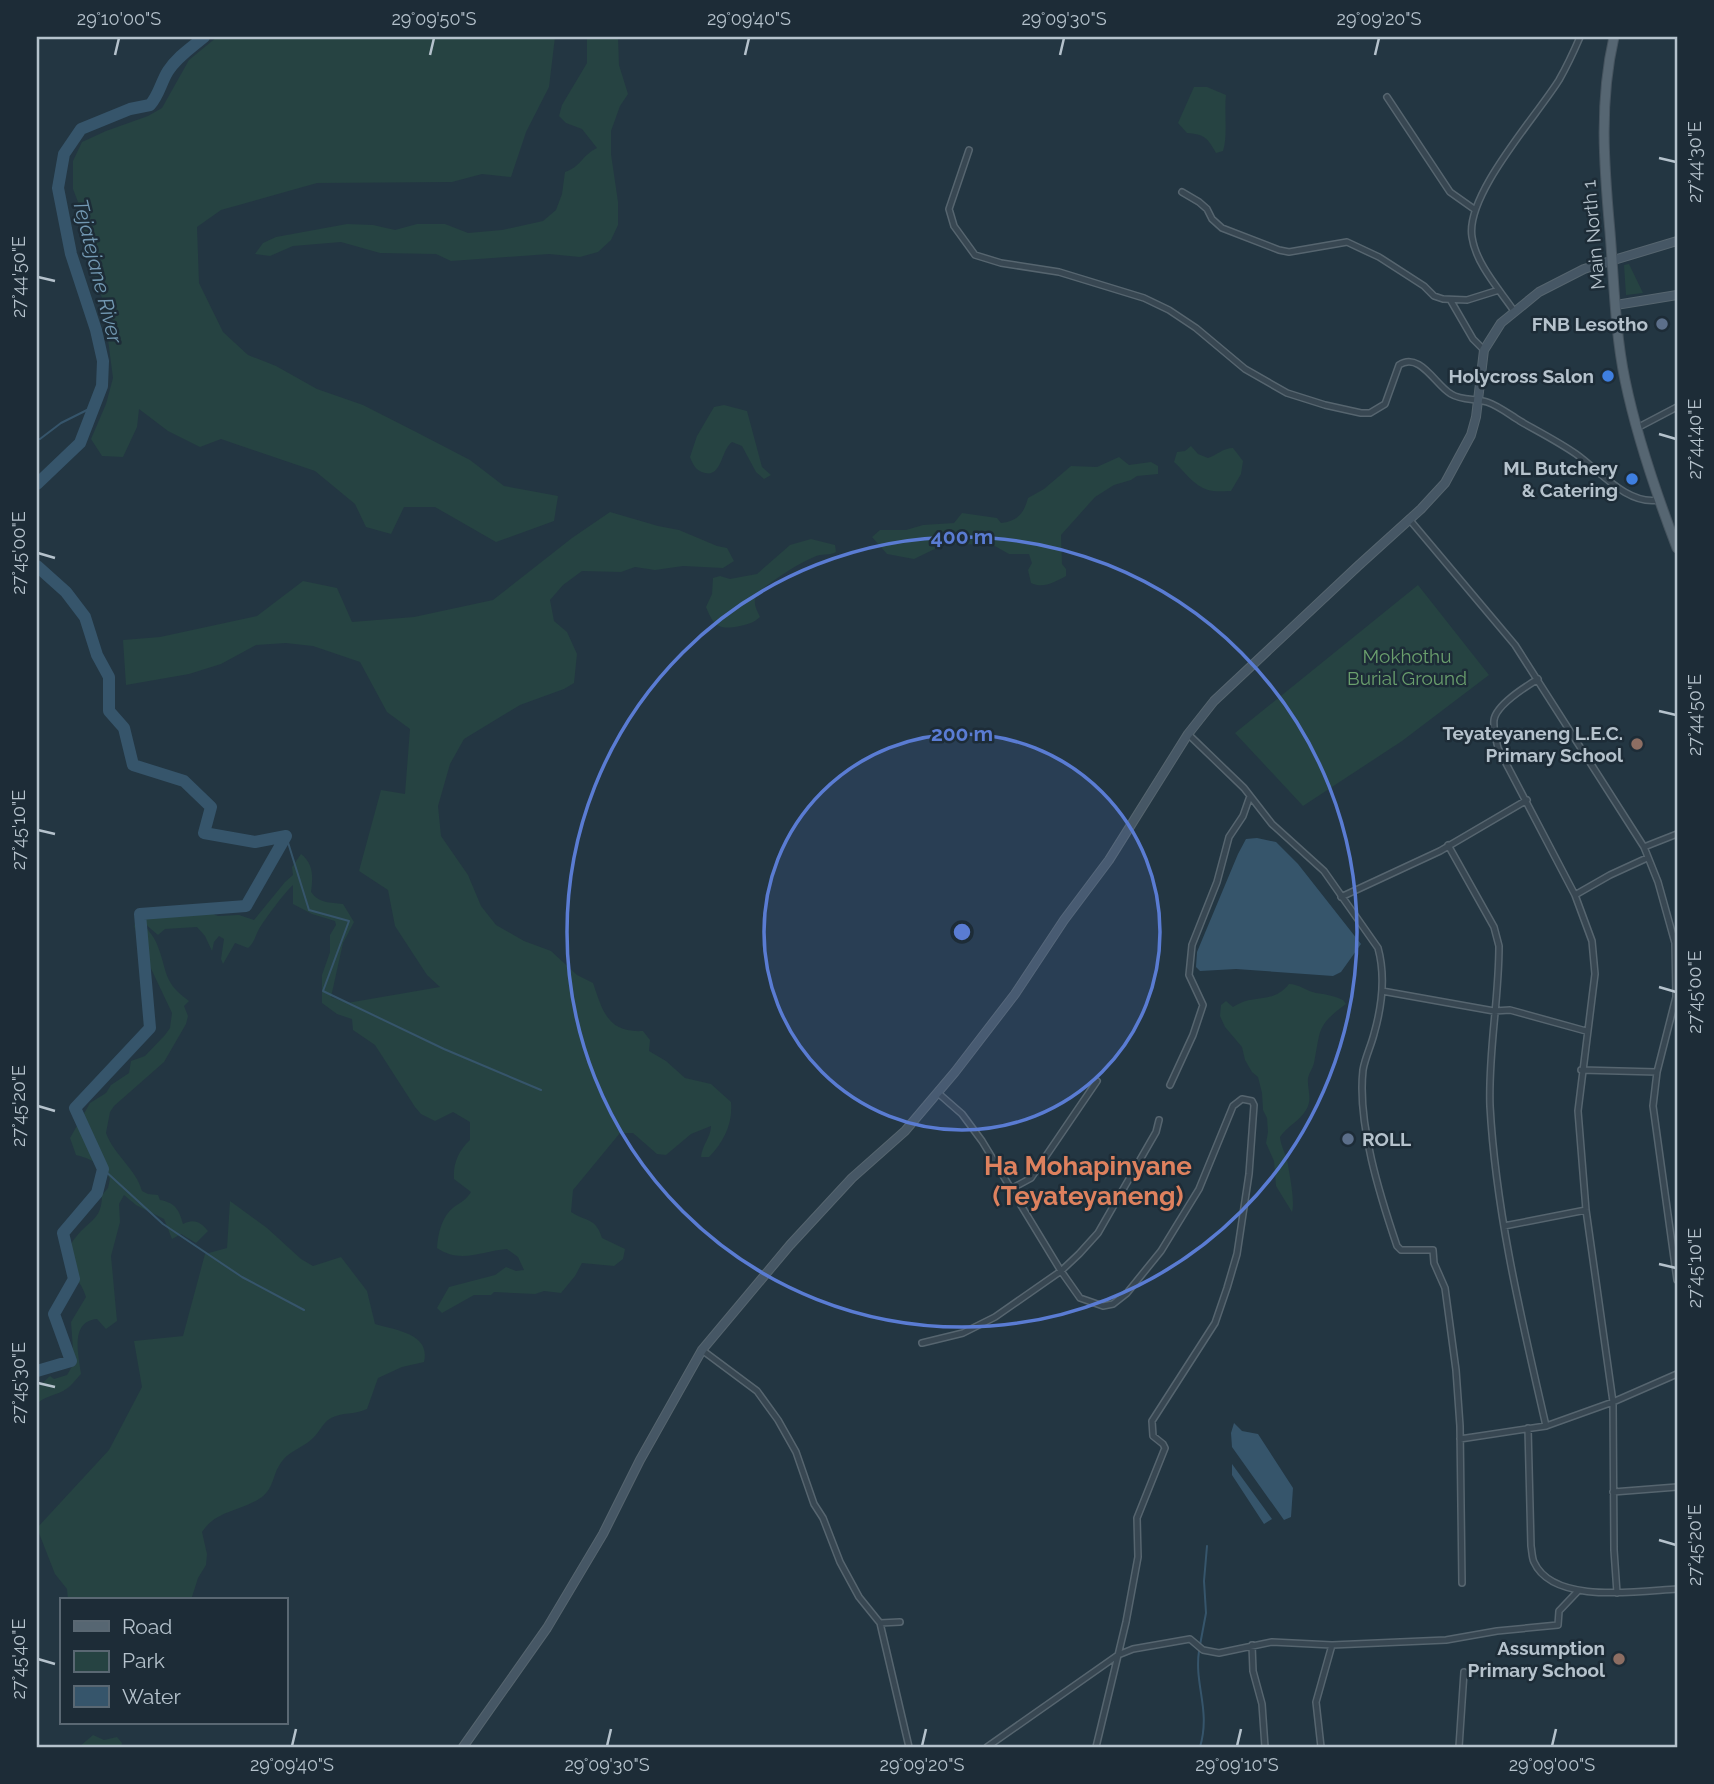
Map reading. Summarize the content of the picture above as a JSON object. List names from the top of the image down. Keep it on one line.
{"streets":{"main road":["Main North 1"]},"districts":["Ha Mohapinyane (Teyateyaneng)"],"water":["Tejatejane River"],"parks":["Mokhothu Burial Ground"],"places":["FNB Lesotho","Holycross Salon","ML Butchery & Catering","Teyateyaneng L.E.C. Primary School","ROLL","Assumption Primary School"],"legend":["Road","Park","Water"],"coordinates":["29°10'00\"S","29°09'50\"S","29°09'40\"S","29°09'30\"S","29°09'20\"S","27°44'30\"E","27°44'50\"E","27°44'40\"E","27°45'00\"E","27°45'10\"E","27°45'20\"E","27°45'30\"E","27°45'40\"E","29°09'10\"S","29°09'00\"S"],"rings":["400 m","200 m"]}
